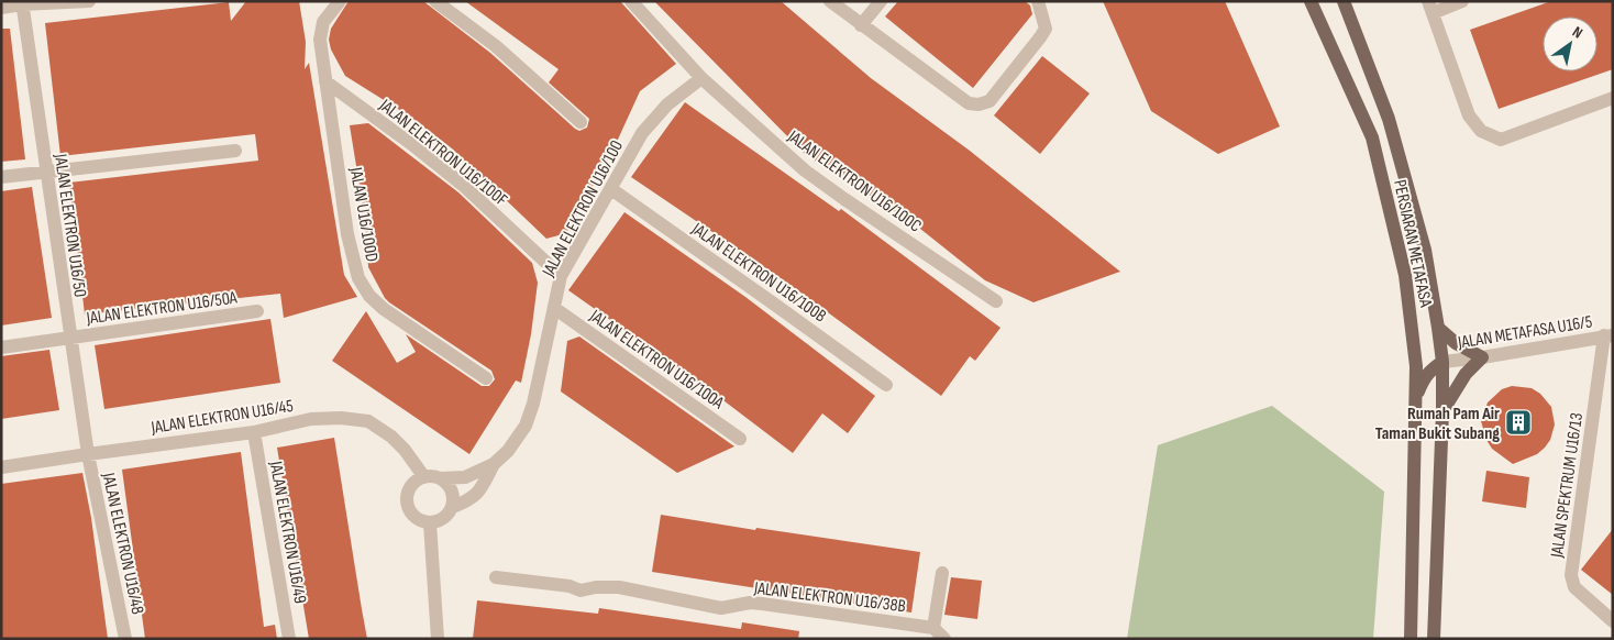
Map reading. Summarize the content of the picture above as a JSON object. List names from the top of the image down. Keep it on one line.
{"streets":{"main road":["PERSIARAN METAFASA"],"street":["JALAN ELEKTRON U16/100F","JALAN ELEKTRON U16/100C","JALAN ELEKTRON U16/100","JALAN U16/100D","JALAN ELEKTRON U16/50","JALAN ELEKTRON U16/100B","JALAN ELEKTRON U16/50A","JALAN METAFASA U16/5","JALAN ELEKTRON U16/100A","JALAN ELEKTRON U16/45","JALAN SPEKTRUM U16/13","JALAN ELEKTRON U16/49","JALAN ELEKTRON U16/48","JALAN ELEKTRON U16/38B"]},"crossings":[["JALAN ELEKTRON U16/100F","JALAN ELEKTRON U16/100"],["JALAN ELEKTRON U16/100F","JALAN U16/100D"],["JALAN ELEKTRON U16/100C","JALAN ELEKTRON U16/100"],["JALAN ELEKTRON U16/100","JALAN ELEKTRON U16/100B"],["JALAN ELEKTRON U16/100","JALAN ELEKTRON U16/100A"],["JALAN ELEKTRON U16/50","JALAN ELEKTRON U16/50A"],["JALAN ELEKTRON U16/50","JALAN ELEKTRON U16/45"],["JALAN ELEKTRON U16/50","JALAN ELEKTRON U16/48"],["PERSIARAN METAFASA","JALAN METAFASA U16/5"],["JALAN METAFASA U16/5","JALAN SPEKTRUM U16/13"],["JALAN ELEKTRON U16/45","JALAN ELEKTRON U16/49"],["JALAN ELEKTRON U16/45","JALAN ELEKTRON U16/48"]],"places":{"building":["Rumah Pam Air Taman Bukit Subang"]},"north":"top right"}
